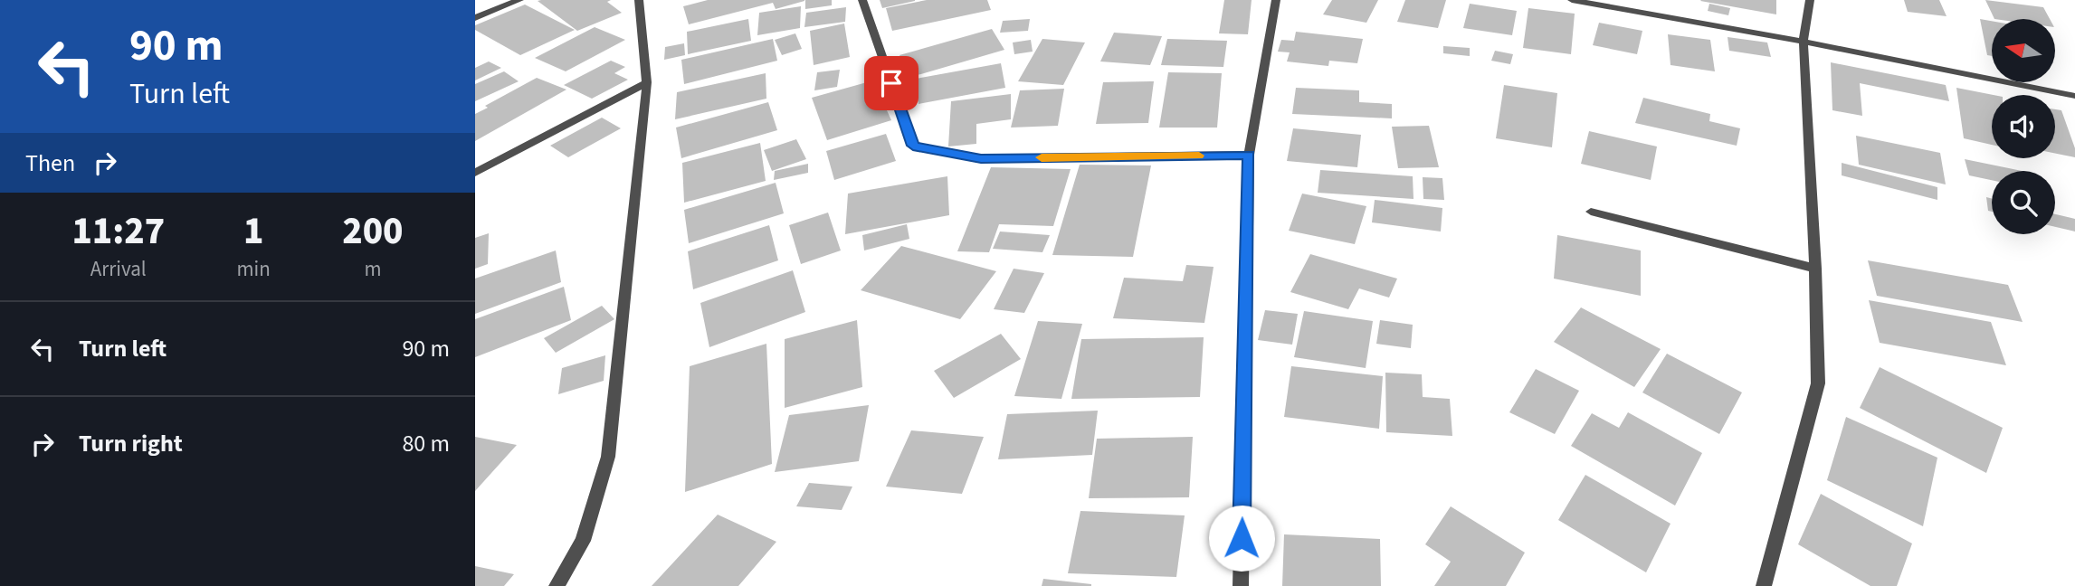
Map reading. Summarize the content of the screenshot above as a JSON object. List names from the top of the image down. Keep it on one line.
{"north":"left","page":{"turn":["90 m","Turn left"],"then":"Then","eta":["11:27","Arrival","1","min","200","m"],"list":[{"name":"Turn left","value":"90 m"},{"name":"Turn right","value":"80 m"}]}}
